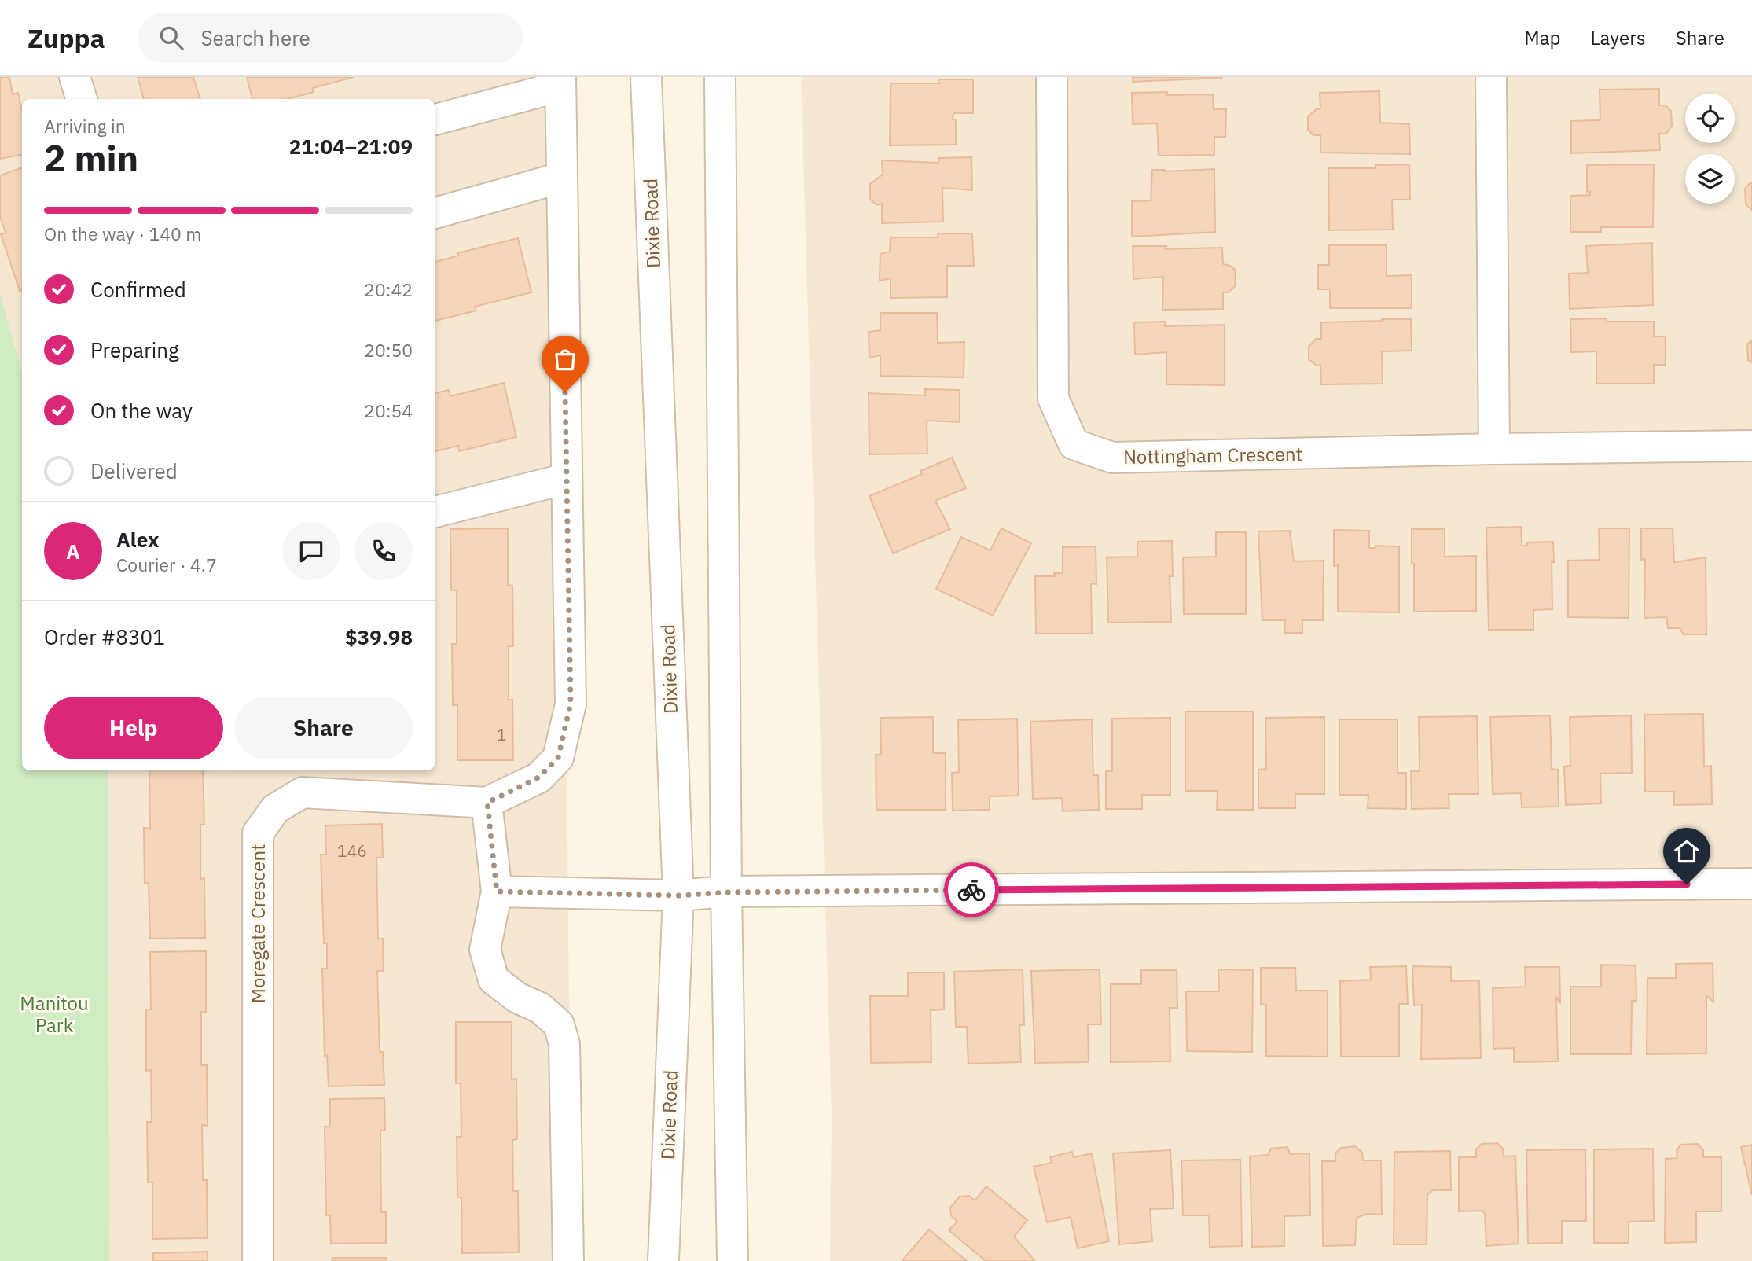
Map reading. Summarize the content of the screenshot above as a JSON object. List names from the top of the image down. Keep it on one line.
{"streets":{"street":["Dixie Road","Nottingham Crescent","Moregate Crescent"]},"parks":["Manitou Park"],"house_numbers":["1","146"],"page":{"header":"Zuppa","search":"Search here","nav":["Map","Layers","Share"],"heading":["2 min","Arriving in","21:04–21:09"],"panel":["Alex","Courier · 4.7","Order #8301","$39.98"],"bar":"On the way · 140 m","list":[["Confirmed","20:42"],["Preparing","20:50"],["On the way","20:54"],"Delivered"],"round":"A","buttons":["Help","Share"]}}
